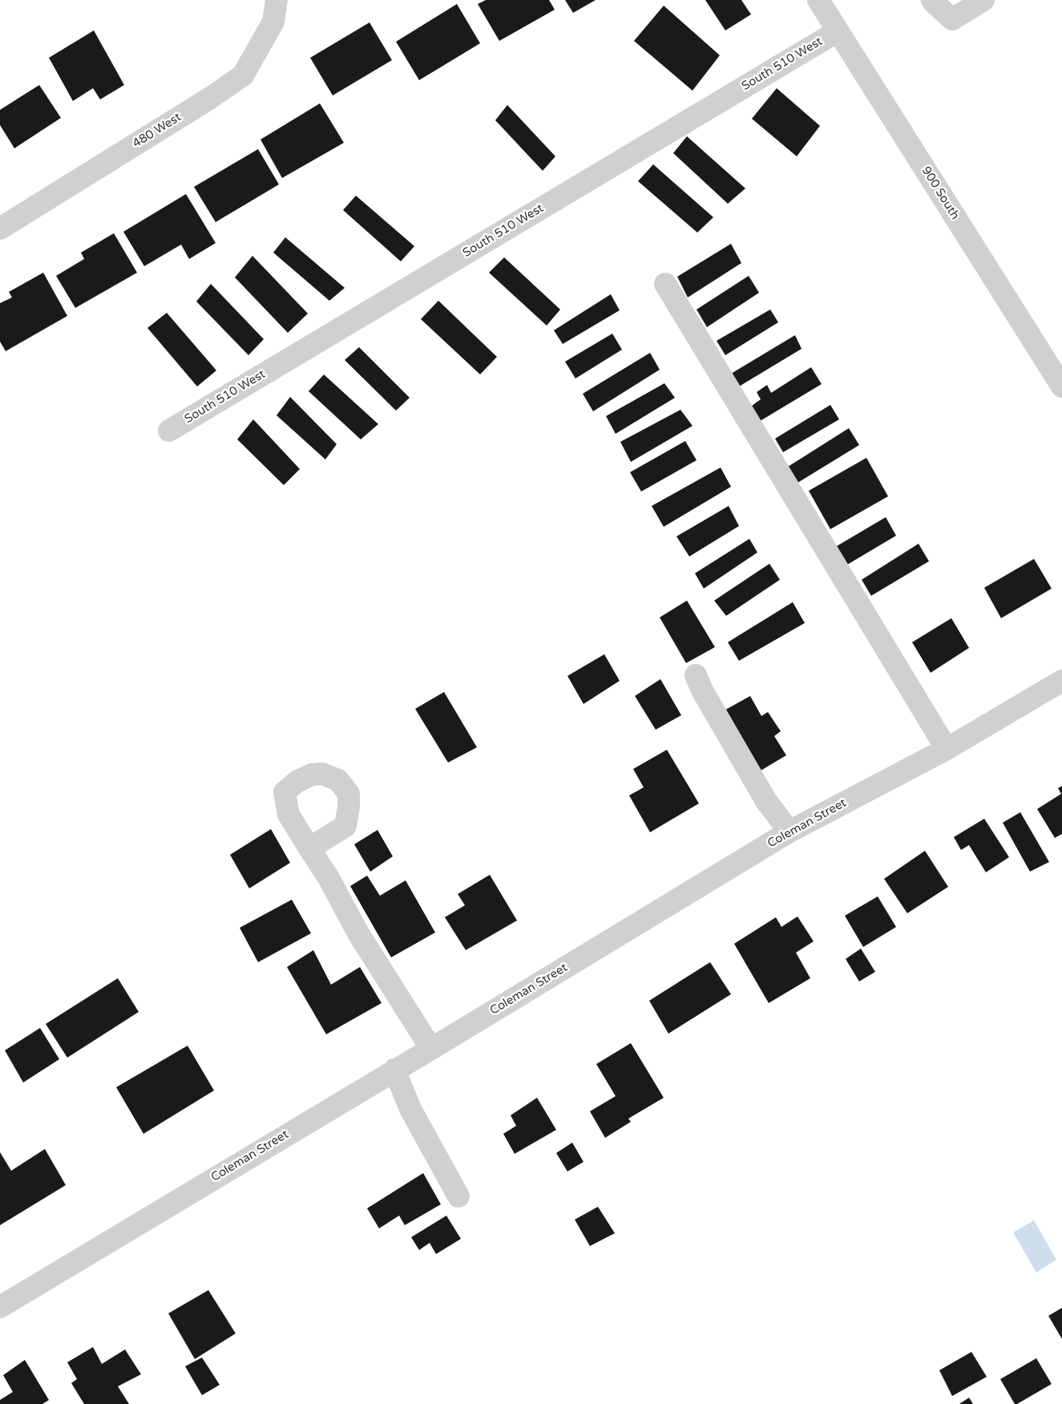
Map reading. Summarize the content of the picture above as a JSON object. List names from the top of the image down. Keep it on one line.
{"streets":{"street":["South 510 West","480 West","900 South","Coleman Street"]},"crossings":[["South 510 West","900 South"]]}
